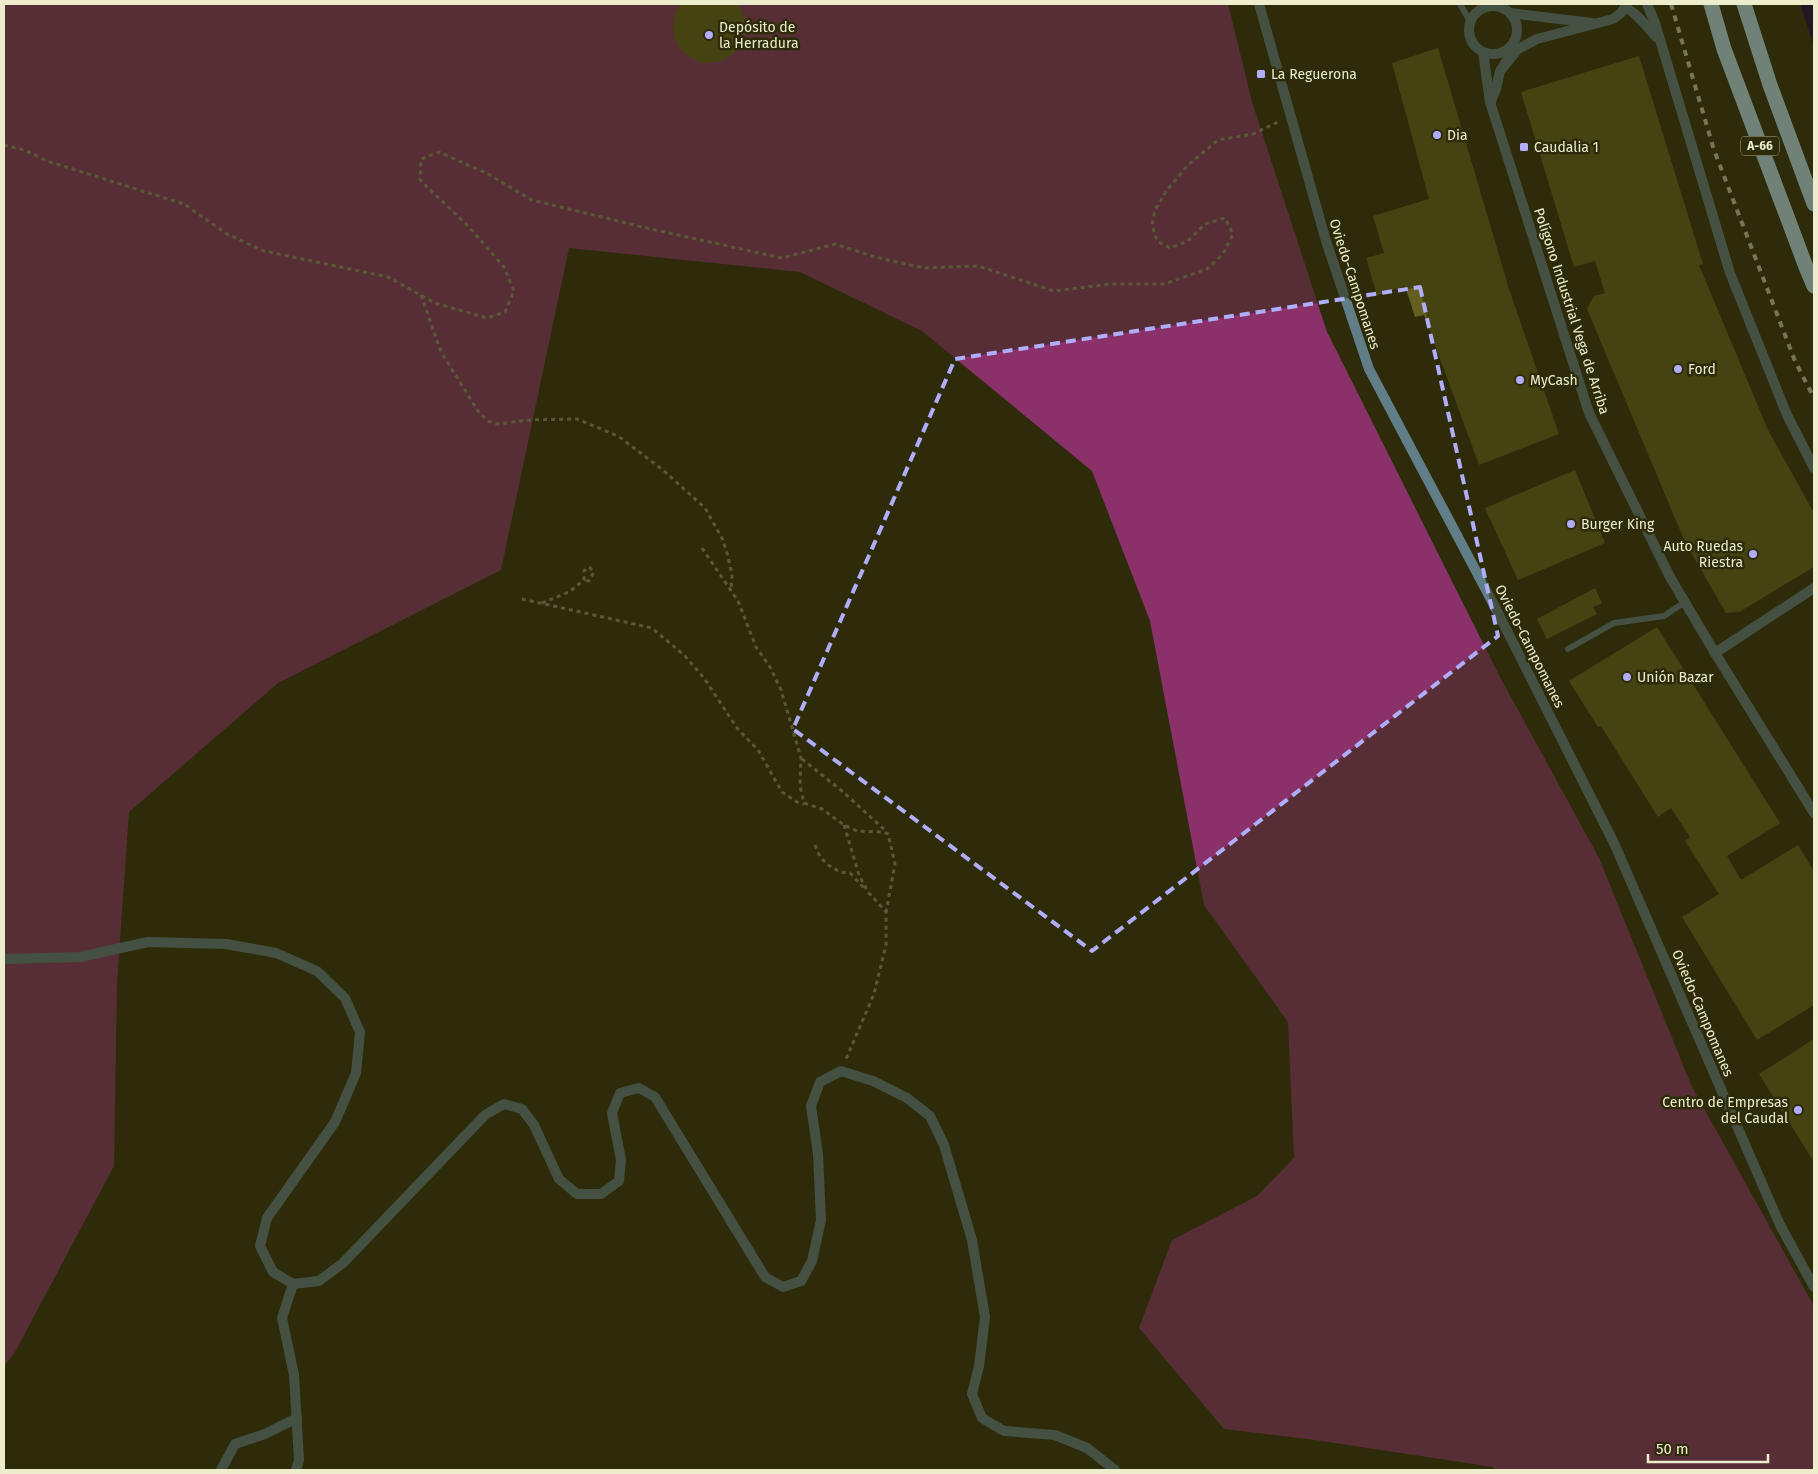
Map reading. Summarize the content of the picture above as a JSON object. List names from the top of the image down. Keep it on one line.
{"streets":{"highway":["A-66"],"street":["Oviedo-Campomanes","Polígono Industrial Vega de Arriba"]},"places":{"other":["Depósito de la Herradura","Dia","Ford","MyCash","Burger King","Auto Ruedas Riestra","Unión Bazar","Centro de Empresas del Caudal"],"transit":["La Reguerona","Caudalia 1"]},"scale_bar":"50 m"}
